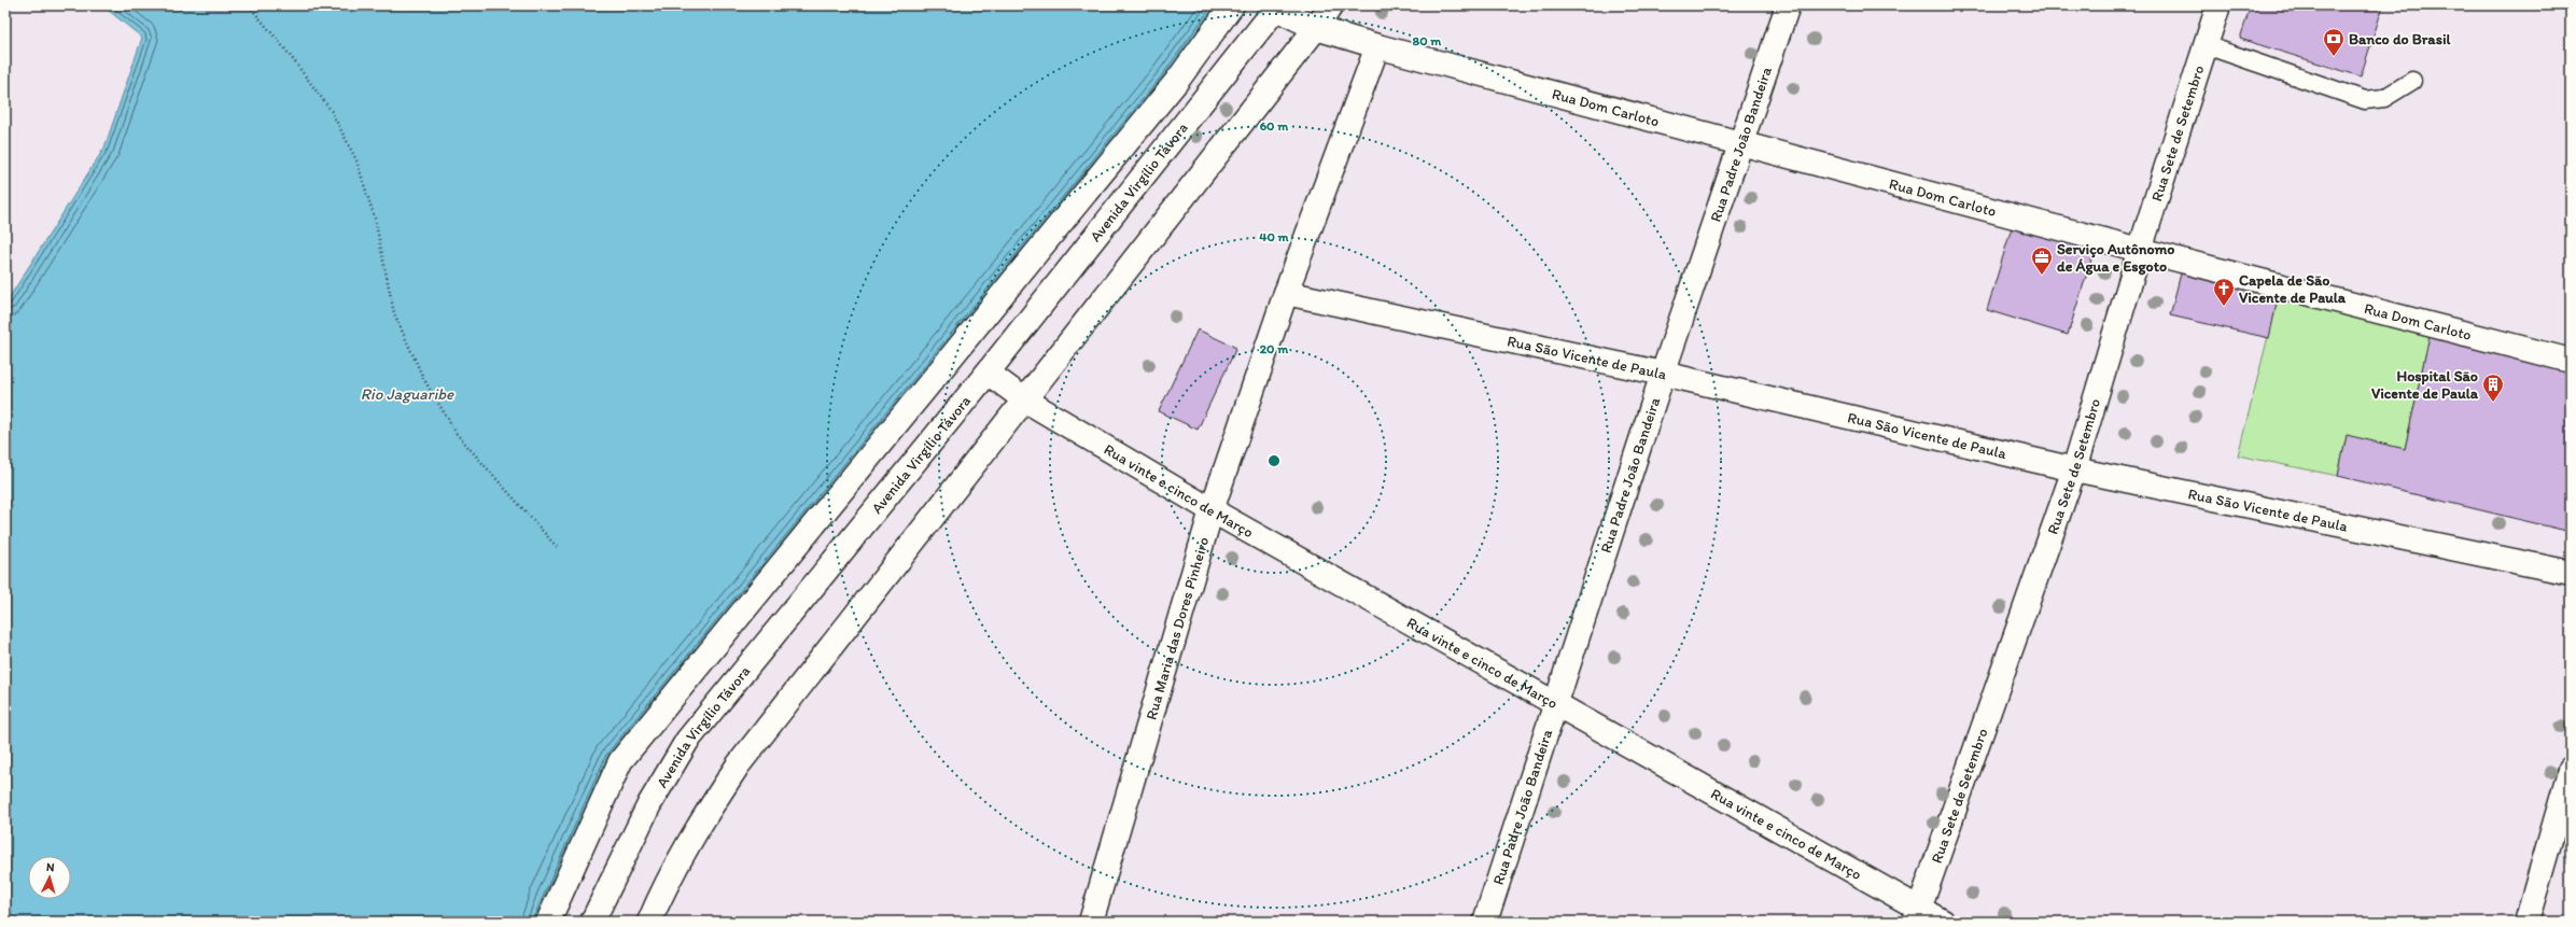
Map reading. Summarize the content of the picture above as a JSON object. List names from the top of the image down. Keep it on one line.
{"streets":{"street":["Rua Dom Carloto","Rua Sete de Setembro","Rua Padre João Bandeira","Avenida Virgílio Távora","Rua São Vicente de Paula","Rua vinte e cinco de Março","Rua Maria das Dores Pinheiro"]},"crossings":[["Rua Dom Carloto","Rua Sete de Setembro"],["Rua Dom Carloto","Rua Padre João Bandeira"],["Rua Dom Carloto","Avenida Virgílio Távora"],["Rua Dom Carloto","Rua Maria das Dores Pinheiro"],["Rua Sete de Setembro","Rua São Vicente de Paula"],["Rua Sete de Setembro","Rua vinte e cinco de Março"],["Rua Padre João Bandeira","Rua São Vicente de Paula"],["Rua Padre João Bandeira","Rua vinte e cinco de Março"],["Avenida Virgílio Távora","Rua vinte e cinco de Março"],["Rua São Vicente de Paula","Rua Maria das Dores Pinheiro"],["Rua vinte e cinco de Março","Rua Maria das Dores Pinheiro"]],"water":["Rio Jaguaribe"],"places":{"bank":["Banco do Brasil"],"office":["Serviço Autônomo de Água e Esgoto"],"church":["Capela de São Vicente de Paula"],"building":["Hospital São Vicente de Paula"]},"north":"top","rings":["80 m","60 m","40 m","20 m"]}
